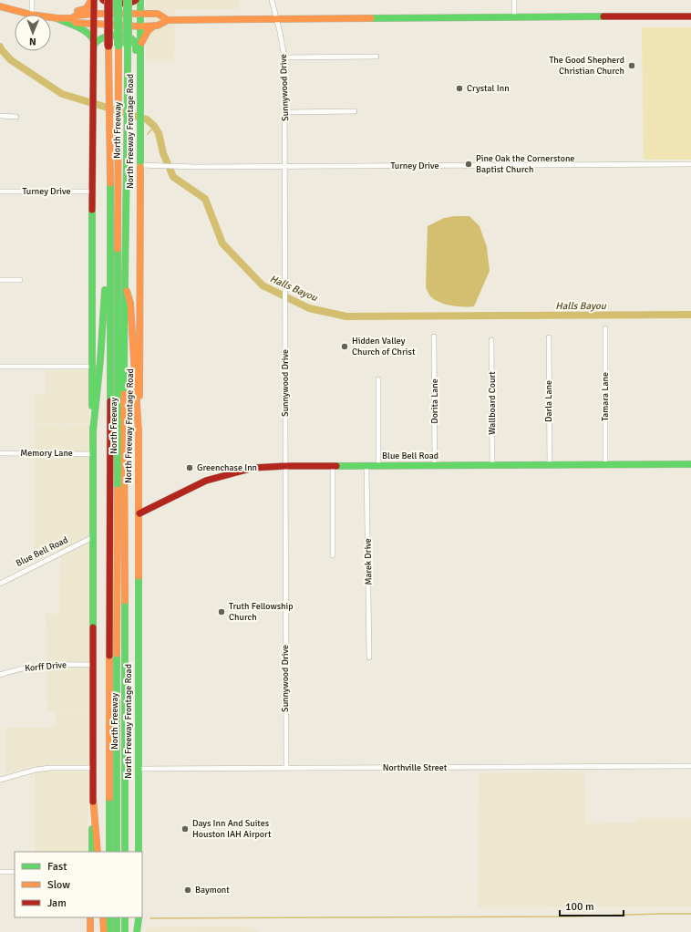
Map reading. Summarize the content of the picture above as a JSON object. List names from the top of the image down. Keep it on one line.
{"streets":{"main road":["North Freeway","North Freeway Frontage Road","Blue Bell Road"],"street":["Sunnywood Drive","Turney Drive","Tamara Lane","Dorita Lane","Darla Lane","Wallboard Court","Memory Lane","Marek Drive","Korff Drive","Northville Street"]},"crossings":[["Sunnywood Drive","Turney Drive"],["Sunnywood Drive","Blue Bell Road"],["Sunnywood Drive","Northville Street"],["North Freeway Frontage Road","Turney Drive"],["North Freeway Frontage Road","Blue Bell Road"],["North Freeway Frontage Road","Northville Street"],["Tamara Lane","Blue Bell Road"],["Dorita Lane","Blue Bell Road"],["Darla Lane","Blue Bell Road"],["Wallboard Court","Blue Bell Road"],["Blue Bell Road","Marek Drive"]],"water":["Halls Bayou"],"places":["The Good Shepherd Christian Church","Crystal Inn","Pine Oak the Cornerstone Baptist Church","Hidden Valley Church of Christ","Greenchase Inn","Truth Fellowship Church","Days Inn And Suites Houston IAH Airport","Baymont"],"legend":["Fast","Slow","Jam"],"scale_bar":"100 m","north":"bottom"}
